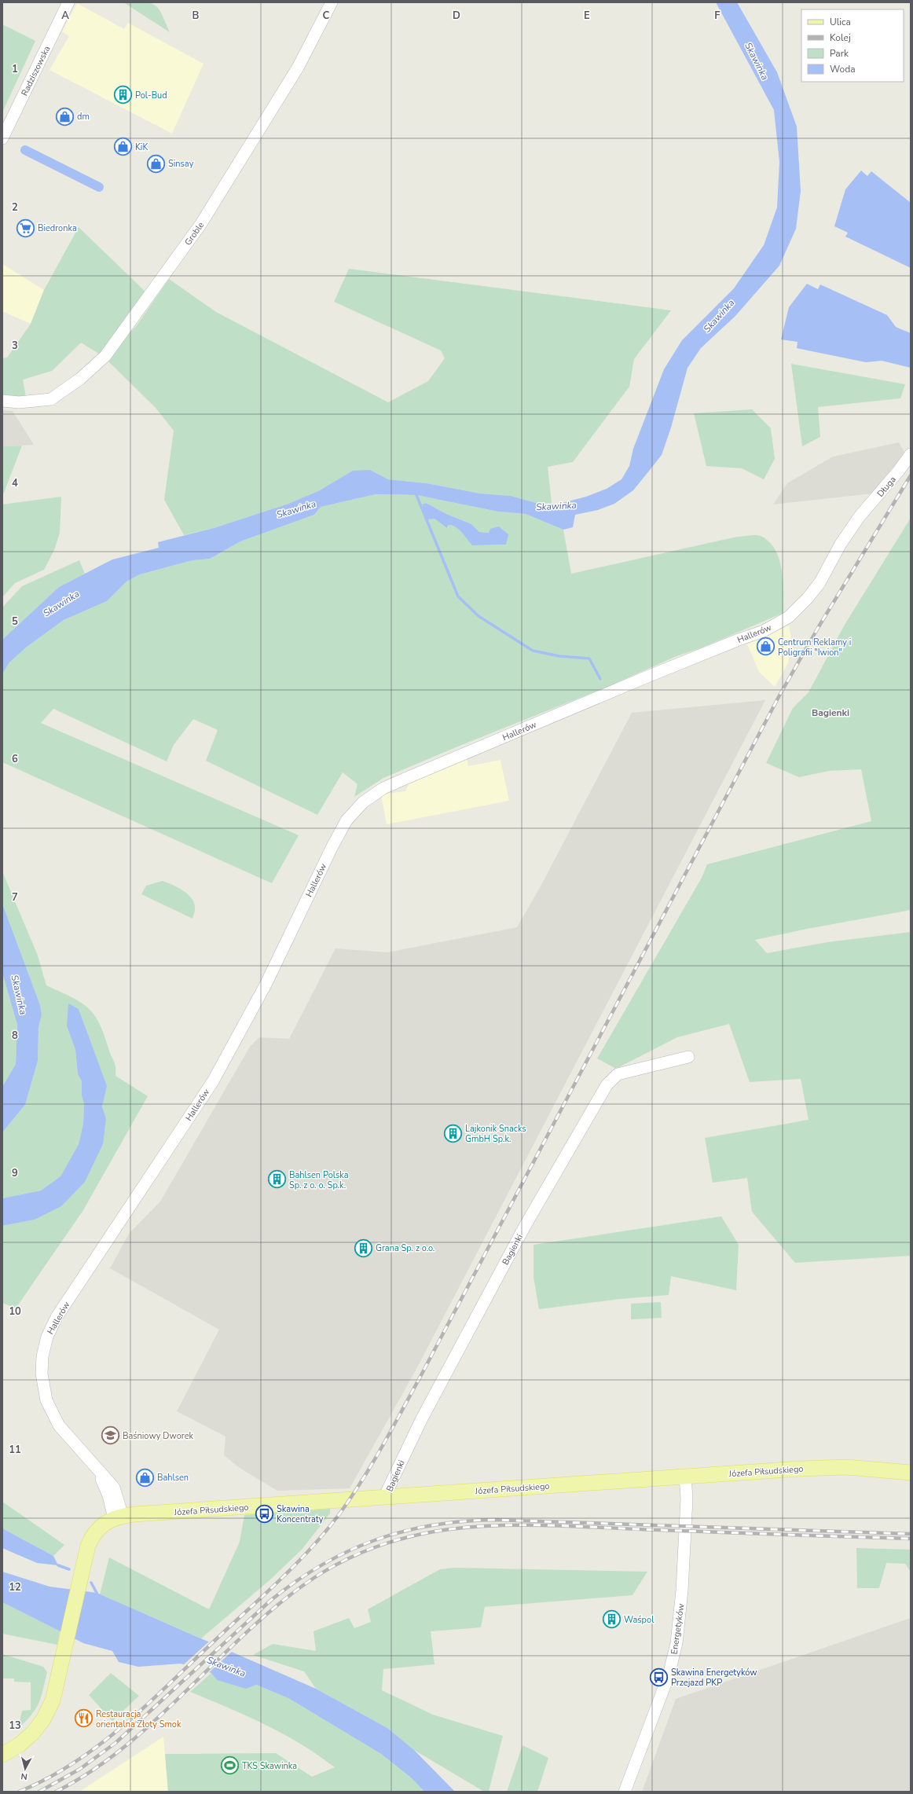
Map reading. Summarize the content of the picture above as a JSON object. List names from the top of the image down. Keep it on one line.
{"streets":{"main road":["Józefa Piłsudskiego"],"street":["Radziszowska","Groble","Długa","Hallerów","Bagienki","Energetyków"]},"crossings":[["Długa","Hallerów"],["Hallerów","Józefa Piłsudskiego"],["Bagienki","Józefa Piłsudskiego"],["Józefa Piłsudskiego","Energetyków"]],"districts":["Bagienki"],"water":["Skawinka"],"places":{"building":["Pol-Bud","Lajkonik Snacks GmbH Sp.k.","Bahlsen Polska Sp. z o. o. Sp.k.","Grana Sp. z o.o.","Waśpol"],"shop":["dm","KiK","Sinsay","Centrum Reklamy i Poligrafii \"Iwion\"","Bahlsen"],"supermarket":["Biedronka"],"school or university":["Baśniowy Dworek"],"bus stop":["Skawina Koncentraty","Skawina Energetyków Przejazd PKP"],"restaurant":["Restauracja orientalna Złoty Smok"],"sports":["TKS Skawinka"]},"legend":["Ulica","Kolej","Park","Woda"],"north":"bottom","grid":{"columns":["A","B","C","D","E","F"],"rows":["1","2","3","4","5","6","7","8","9","10","11","12","13"]}}
